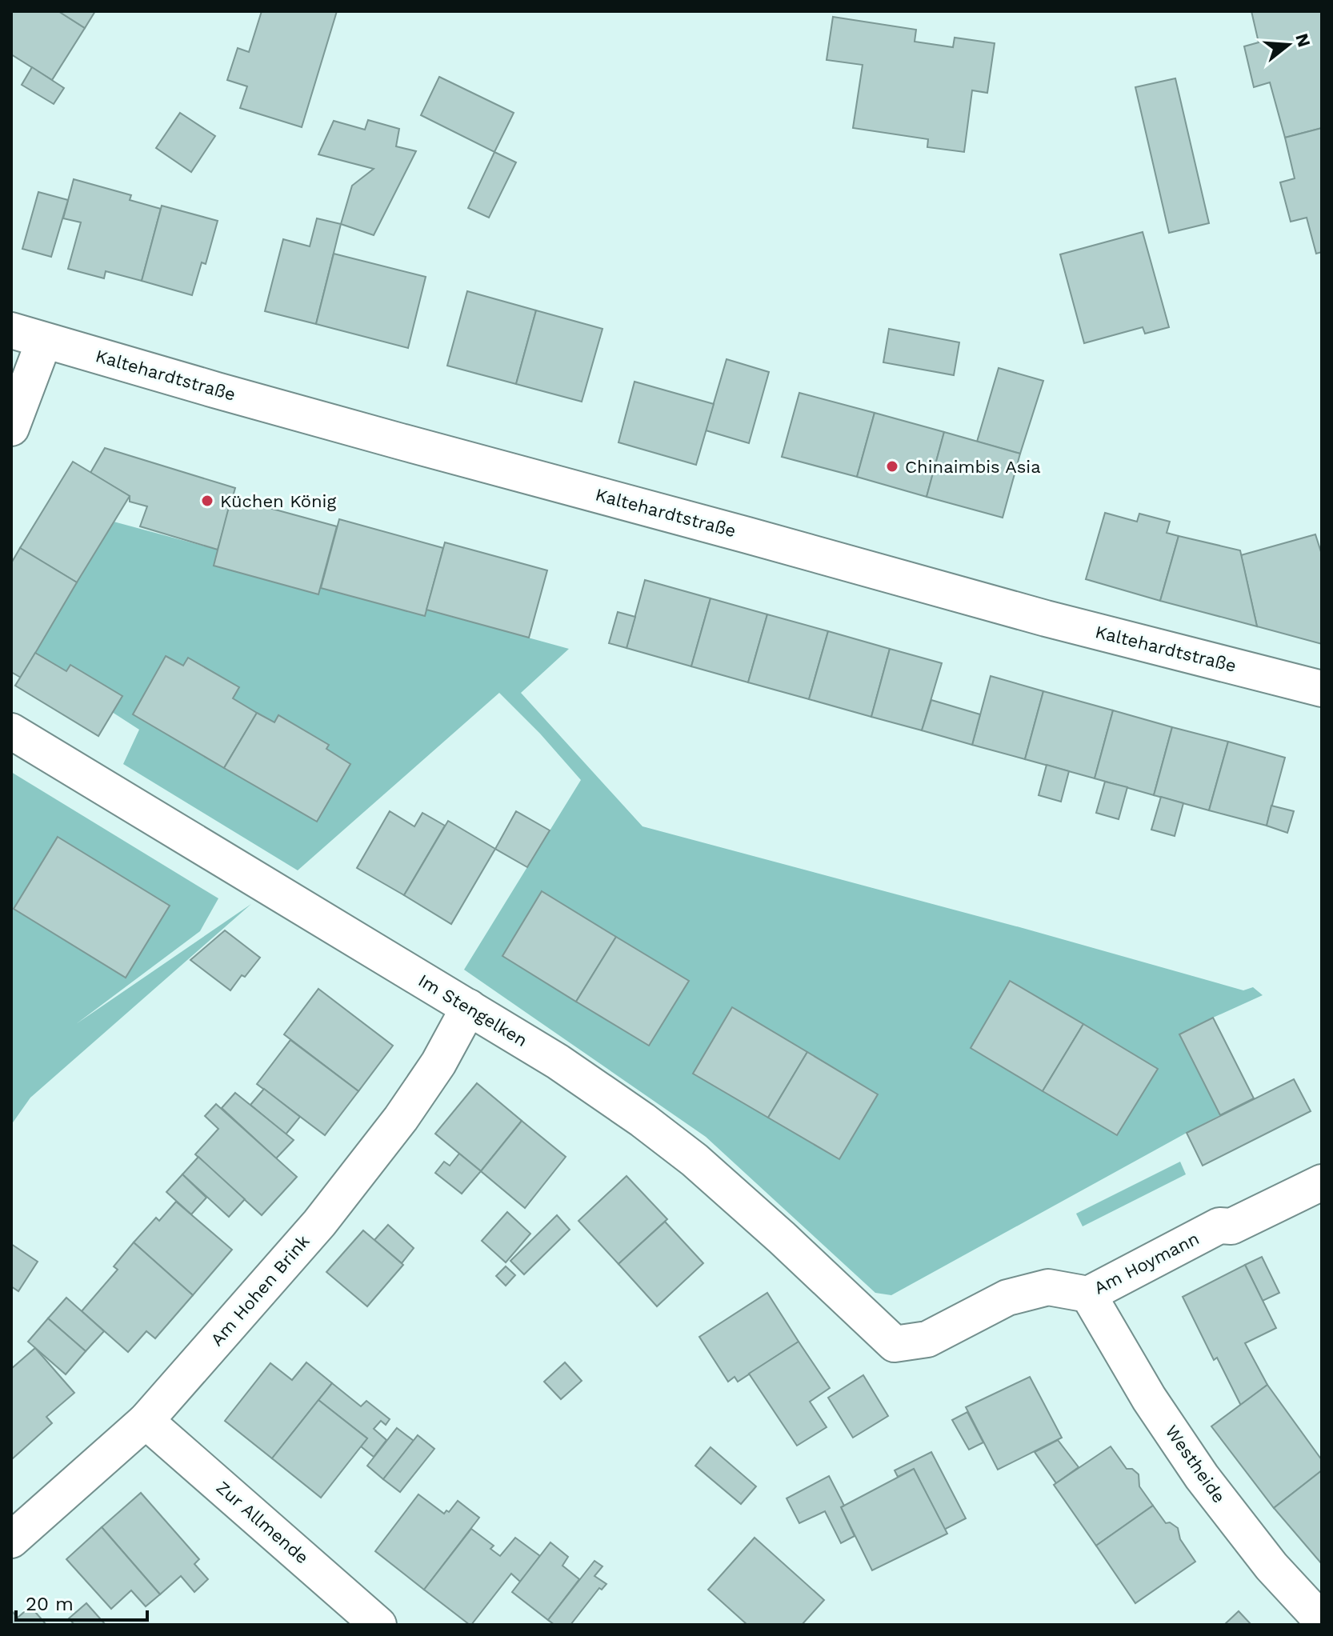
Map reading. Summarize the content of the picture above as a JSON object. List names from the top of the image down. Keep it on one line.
{"streets":{"street":["Kaltehardtstraße","Im Stengelken","Am Hoymann","Am Hohen Brink","Westheide","Zur Allmende"]},"crossings":[["Im Stengelken","Am Hoymann"],["Im Stengelken","Am Hohen Brink"],["Am Hoymann","Westheide"],["Am Hohen Brink","Zur Allmende"]],"places":["Chinaimbis Asia","Küchen König"],"scale_bar":"20 m","north":"right"}
